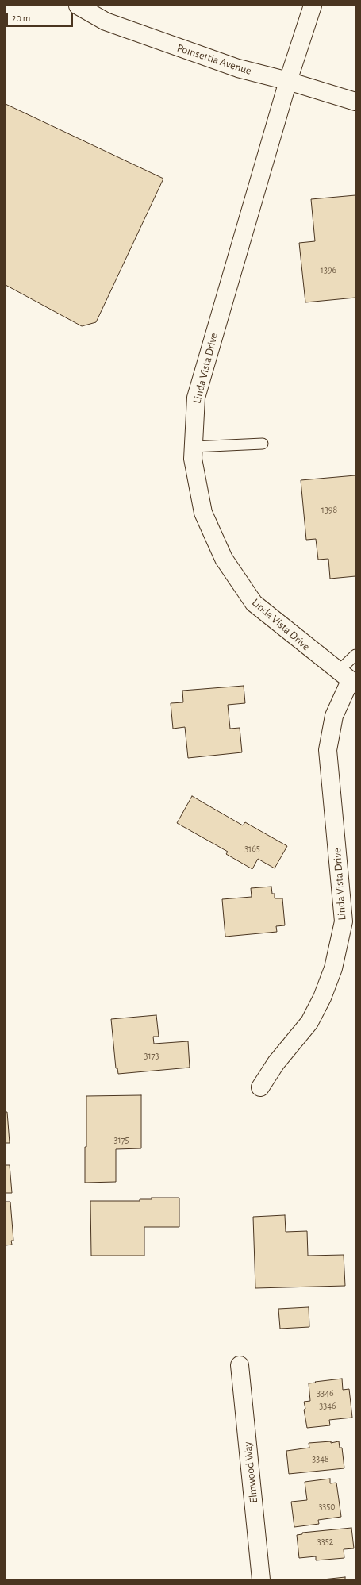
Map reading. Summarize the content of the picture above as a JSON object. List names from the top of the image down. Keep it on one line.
{"streets":{"street":["Poinsettia Avenue","Linda Vista Drive","Elmwood Way"]},"crossings":[["Poinsettia Avenue","Linda Vista Drive"]],"house_numbers":["1396","1398","3165","3173","3175","3346","3346","3348","3350","3352"],"scale_bar":"20 m"}
